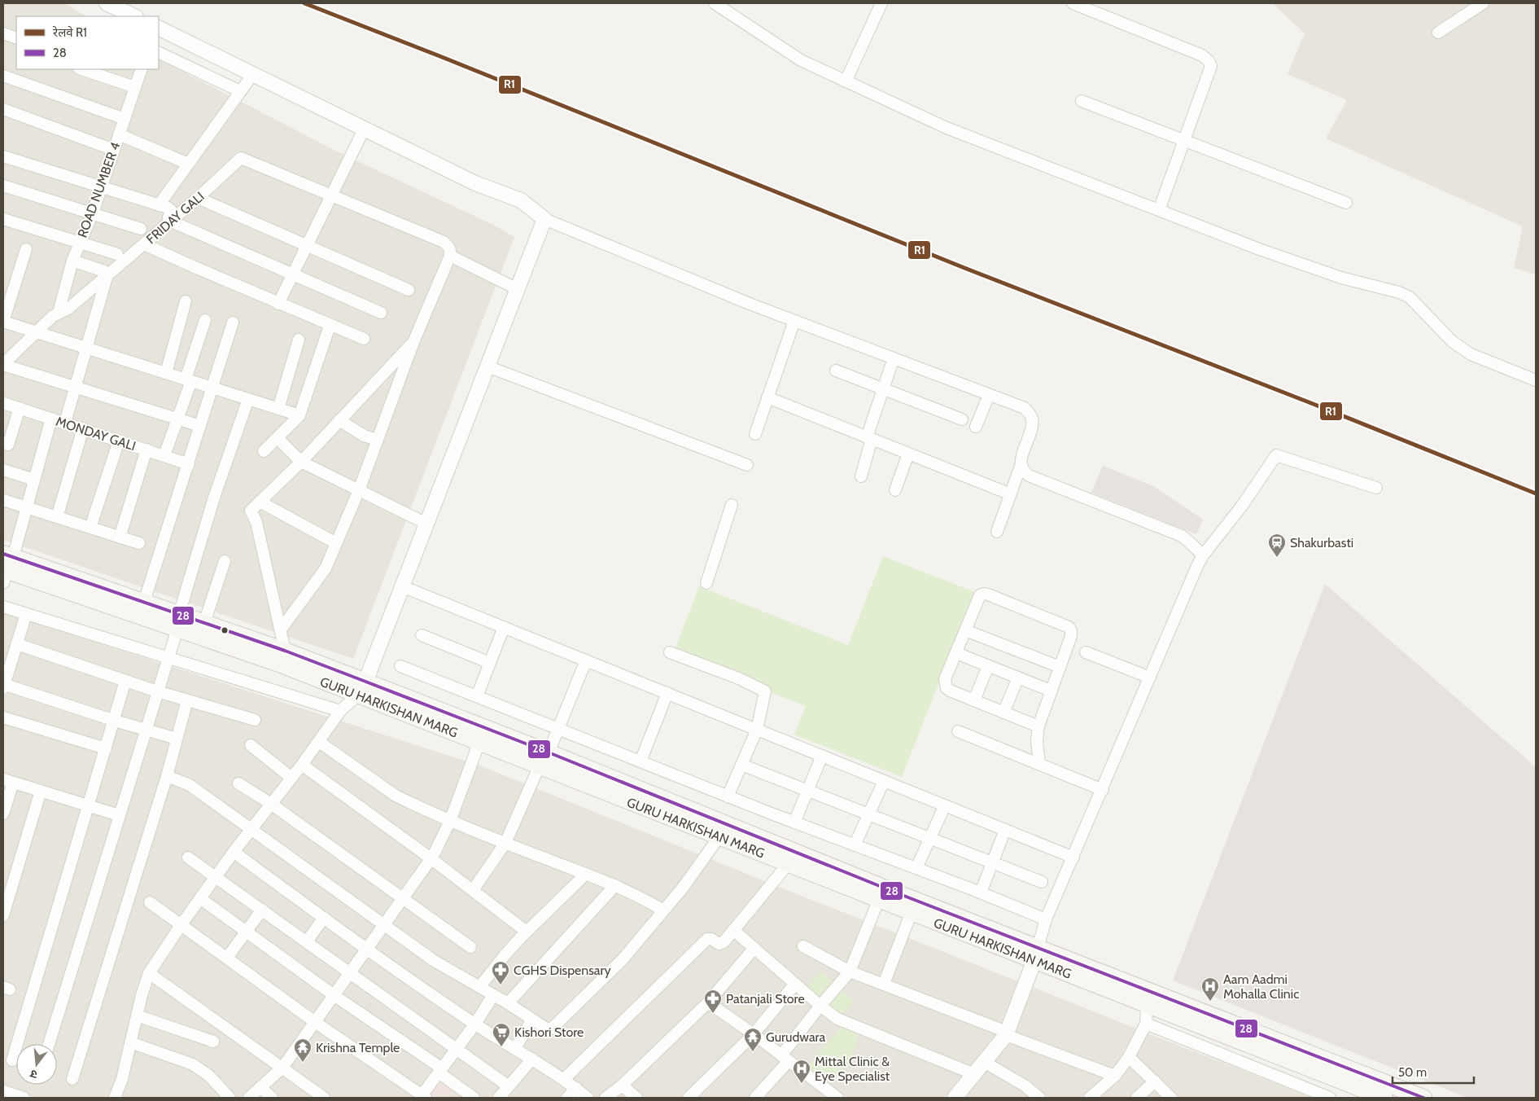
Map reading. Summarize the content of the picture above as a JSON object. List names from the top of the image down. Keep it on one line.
{"streets":{"main road":["GURU HARKISHAN MARG"],"street":["ROAD NUMBER 4","FRIDAY GALI","MONDAY GALI"]},"crossings":[["ROAD NUMBER 4","FRIDAY GALI"]],"places":{"station":["Shakurbasti"],"pharmacy":["CGHS Dispensary","Patanjali Store"],"hospital":["Aam Aadmi Mohalla Clinic","Mittal Clinic & Eye Specialist"],"supermarket":["Kishori Store"],"temple":["Gurudwara","Krishna Temple"]},"lines":["rail line R1","transit line 28"],"legend":["रेलवे R1","28"],"scale_bar":"50 m","north":"bottom"}
